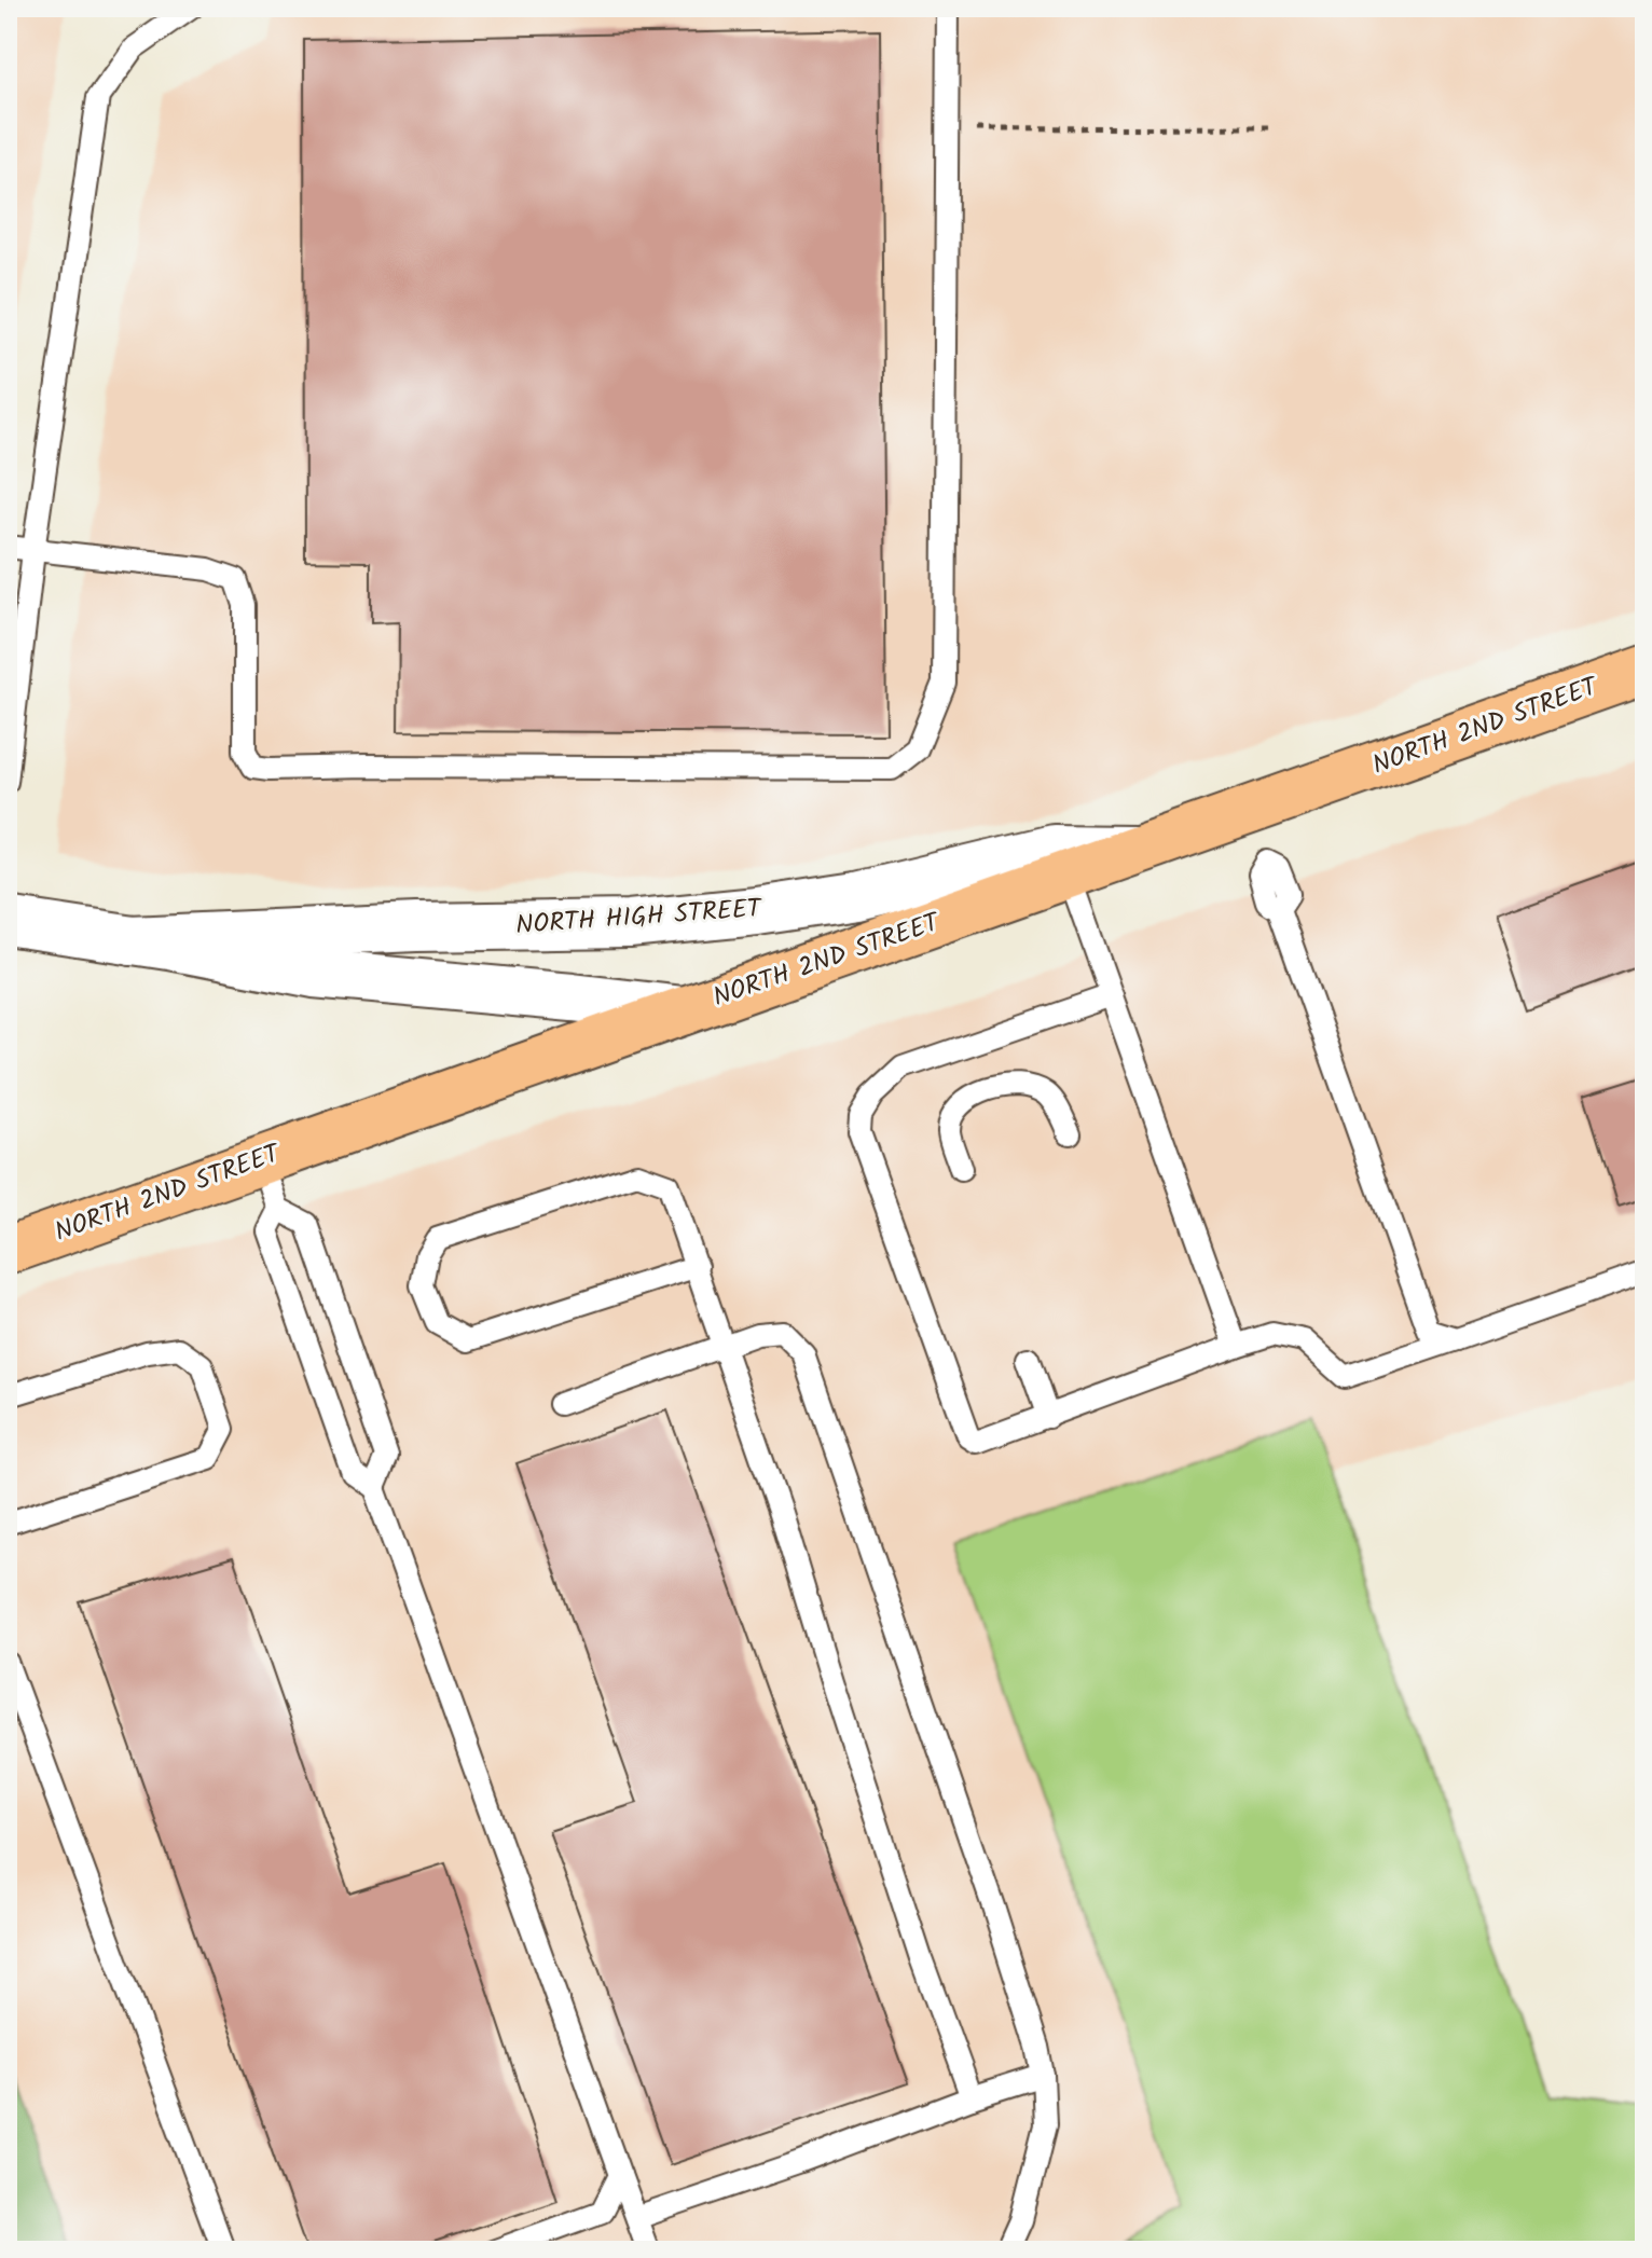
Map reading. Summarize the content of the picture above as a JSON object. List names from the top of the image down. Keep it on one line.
{"streets":{"main road":["NORTH 2ND STREET"],"street":["NORTH HIGH STREET"]},"crossings":[["NORTH 2ND STREET","NORTH HIGH STREET"]]}
